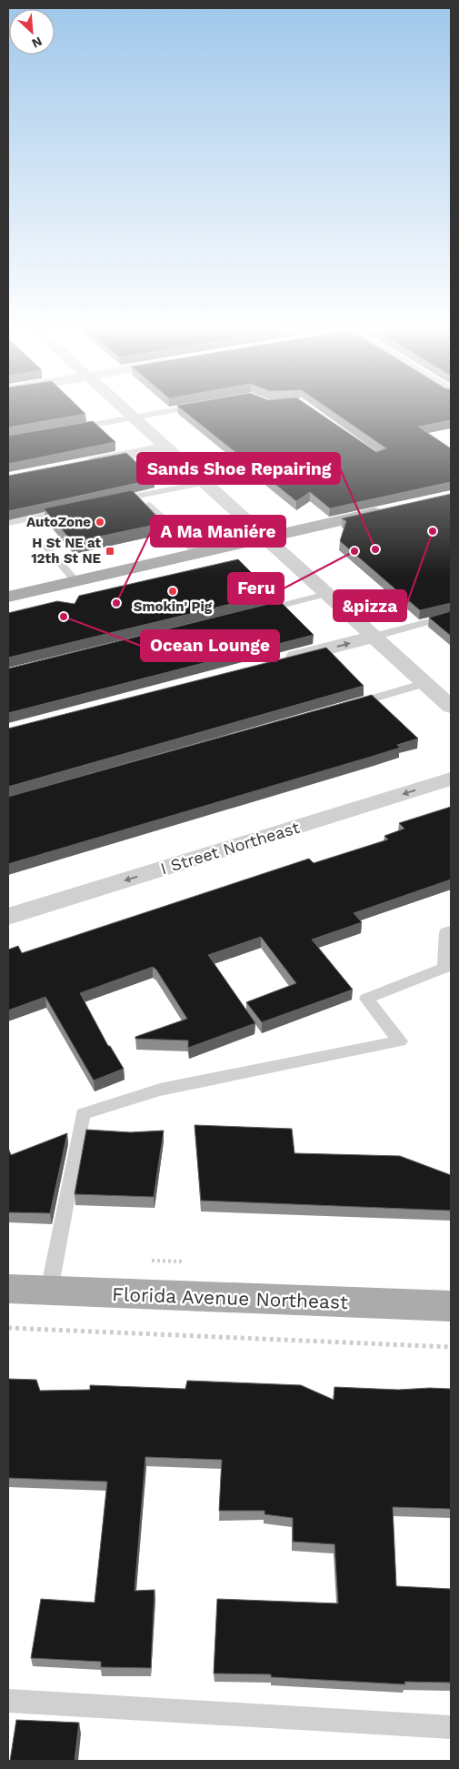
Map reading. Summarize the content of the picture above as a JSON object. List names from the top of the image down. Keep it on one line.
{"streets":{"main road":["Florida Avenue Northeast"],"street":["I Street Northeast"]},"one_way":["I Street Northeast"],"places":{"other":["AutoZone","&pizza","Sands Shoe Repairing","Feru","Smokin' Pig","A Ma Maniére","Ocean Lounge"],"transit":["H St NE at 12th St NE"]},"north":"bottom right"}
